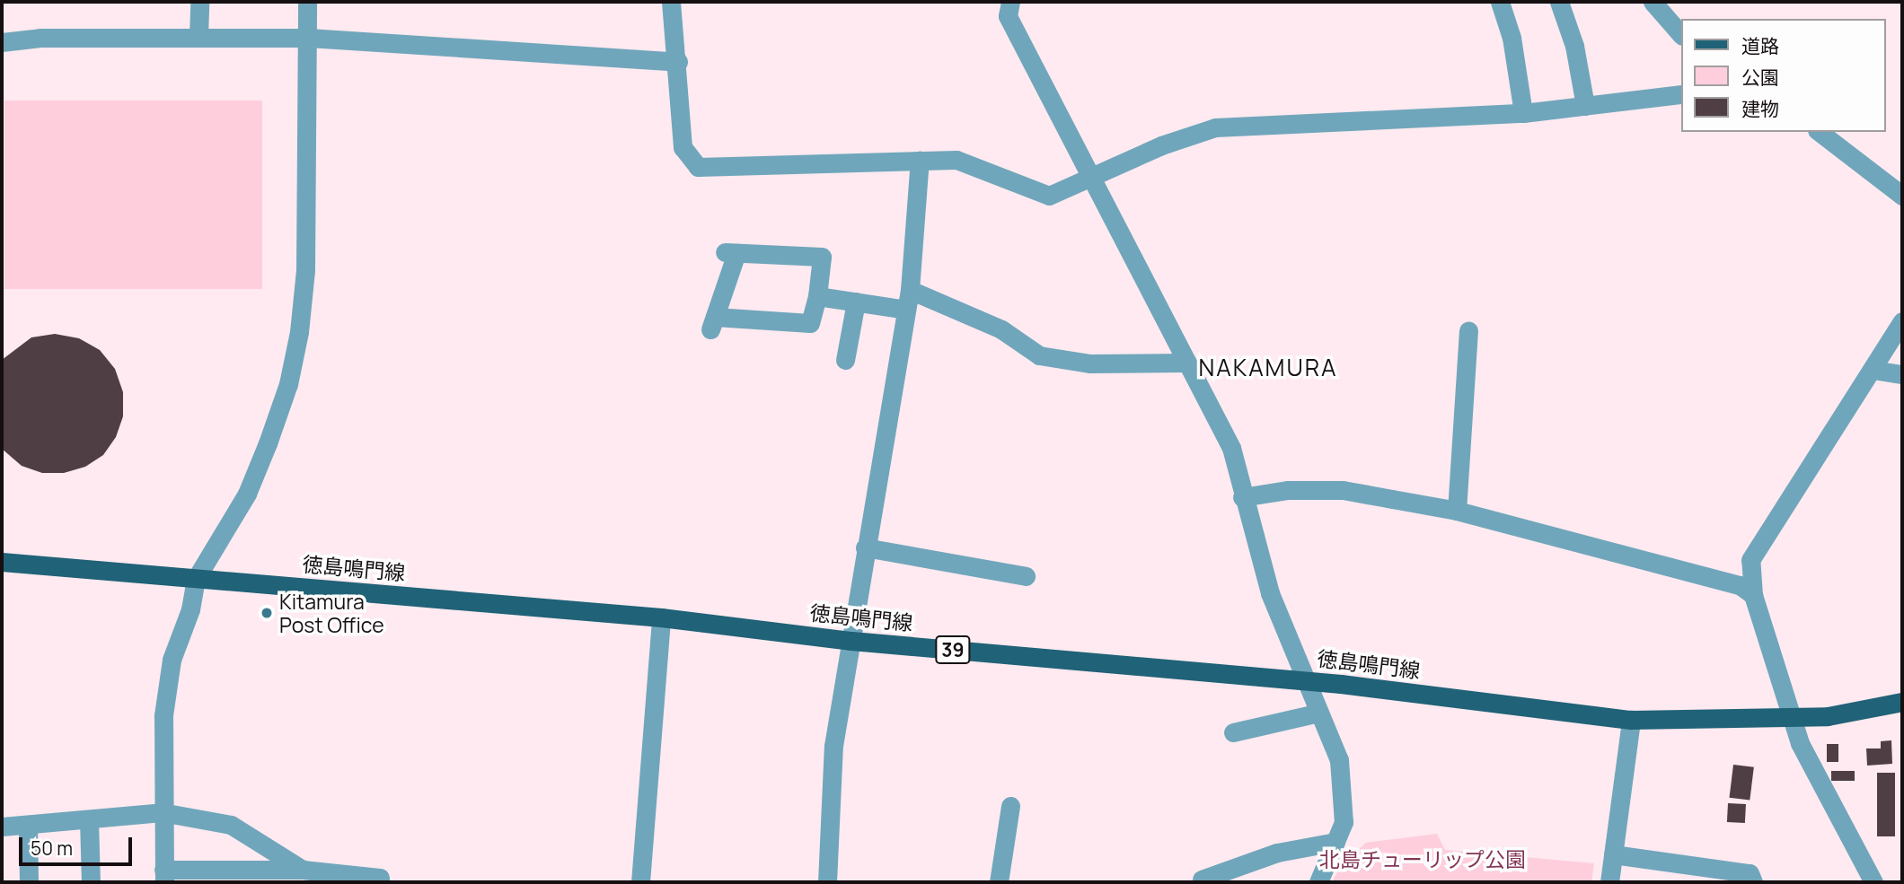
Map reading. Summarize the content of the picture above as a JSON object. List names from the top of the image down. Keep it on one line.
{"streets":{"main road":["徳島鳴門線","39"]},"districts":["NAKAMURA"],"parks":["北島チューリップ公園"],"places":["Kitamura Post Office"],"legend":["道路","公園","建物"],"scale_bar":"50 m"}
